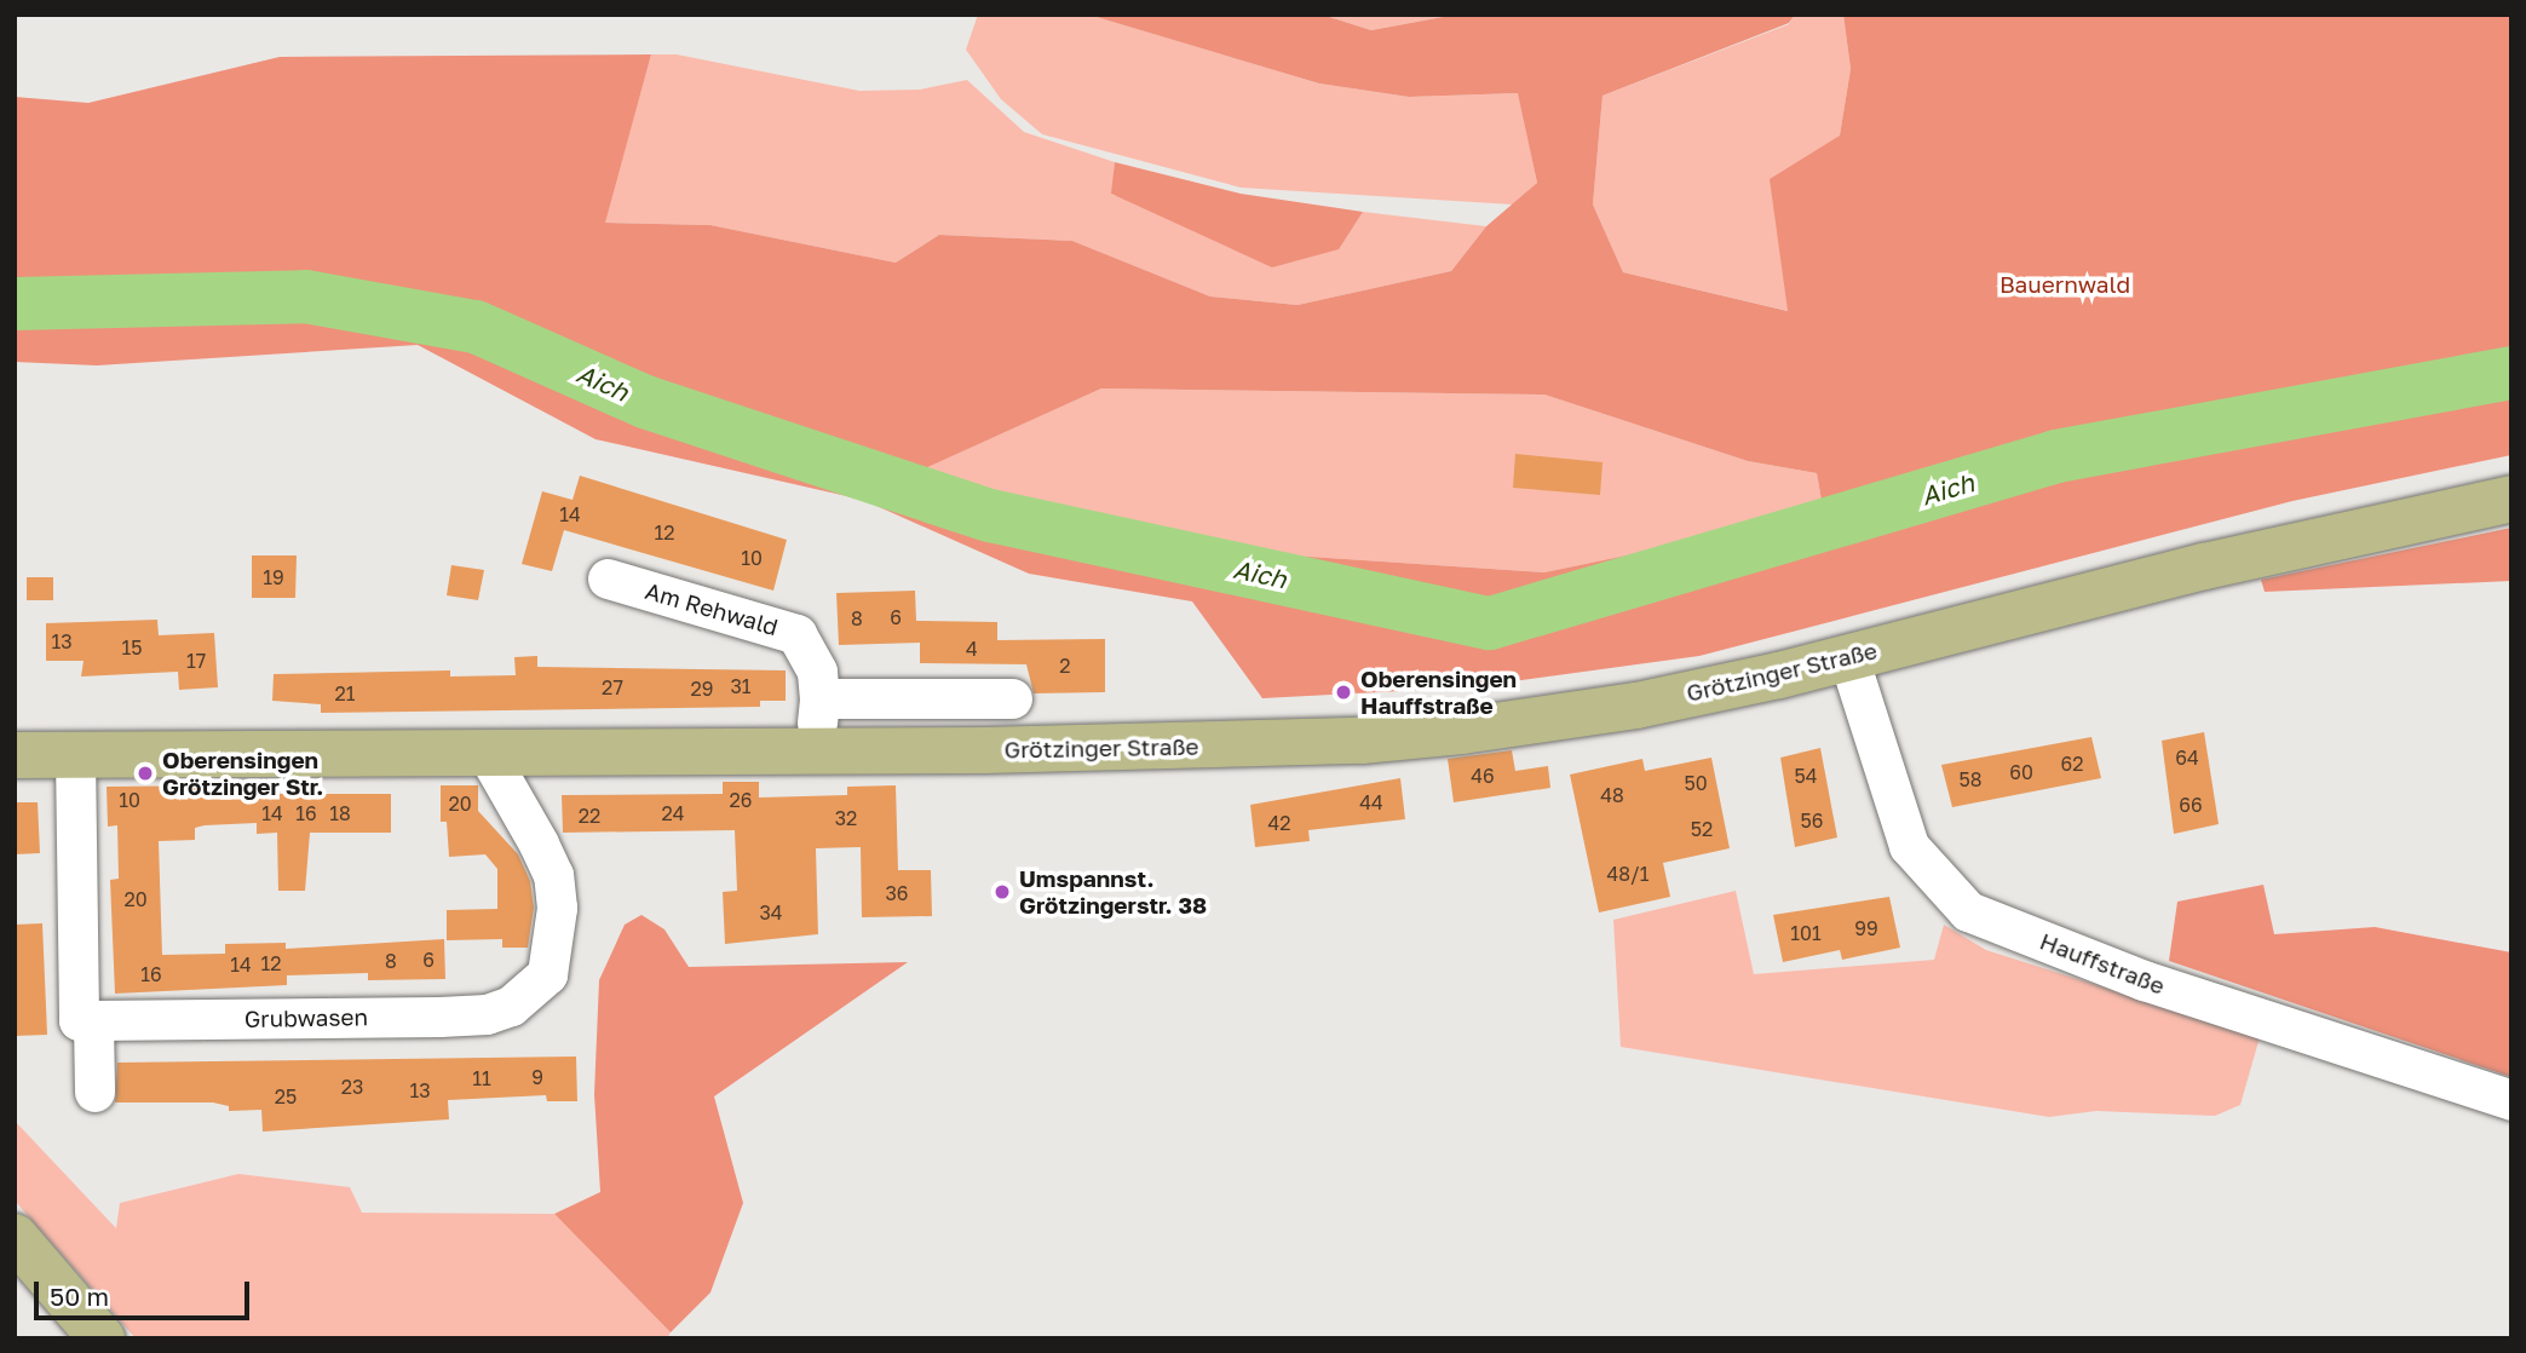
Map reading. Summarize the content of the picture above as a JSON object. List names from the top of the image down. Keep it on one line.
{"streets":{"main road":["Grötzinger Straße"],"street":["Am Rehwald","Hauffstraße","Grubwasen"]},"crossings":[["Am Rehwald","Grötzinger Straße"],["Grötzinger Straße","Hauffstraße"],["Grötzinger Straße","Grubwasen"]],"water":["Aich"],"parks":["Bauernwald"],"places":["Oberensingen Hauffstraße","Oberensingen Grötzinger Str.","Umspannst. Grötzingerstr. 38"],"house_numbers":["14","12","10","19","6","8","13","15","4","17","2","31","27","29","21","64","62","60","46","54","58","50","48","10","26","44","20","66","14","16","18","24","22","32","56","42","52","48/1","36","20","34","99","101","6","8","12","14","16","9","11","23","13","25"],"scale_bar":"50 m"}
